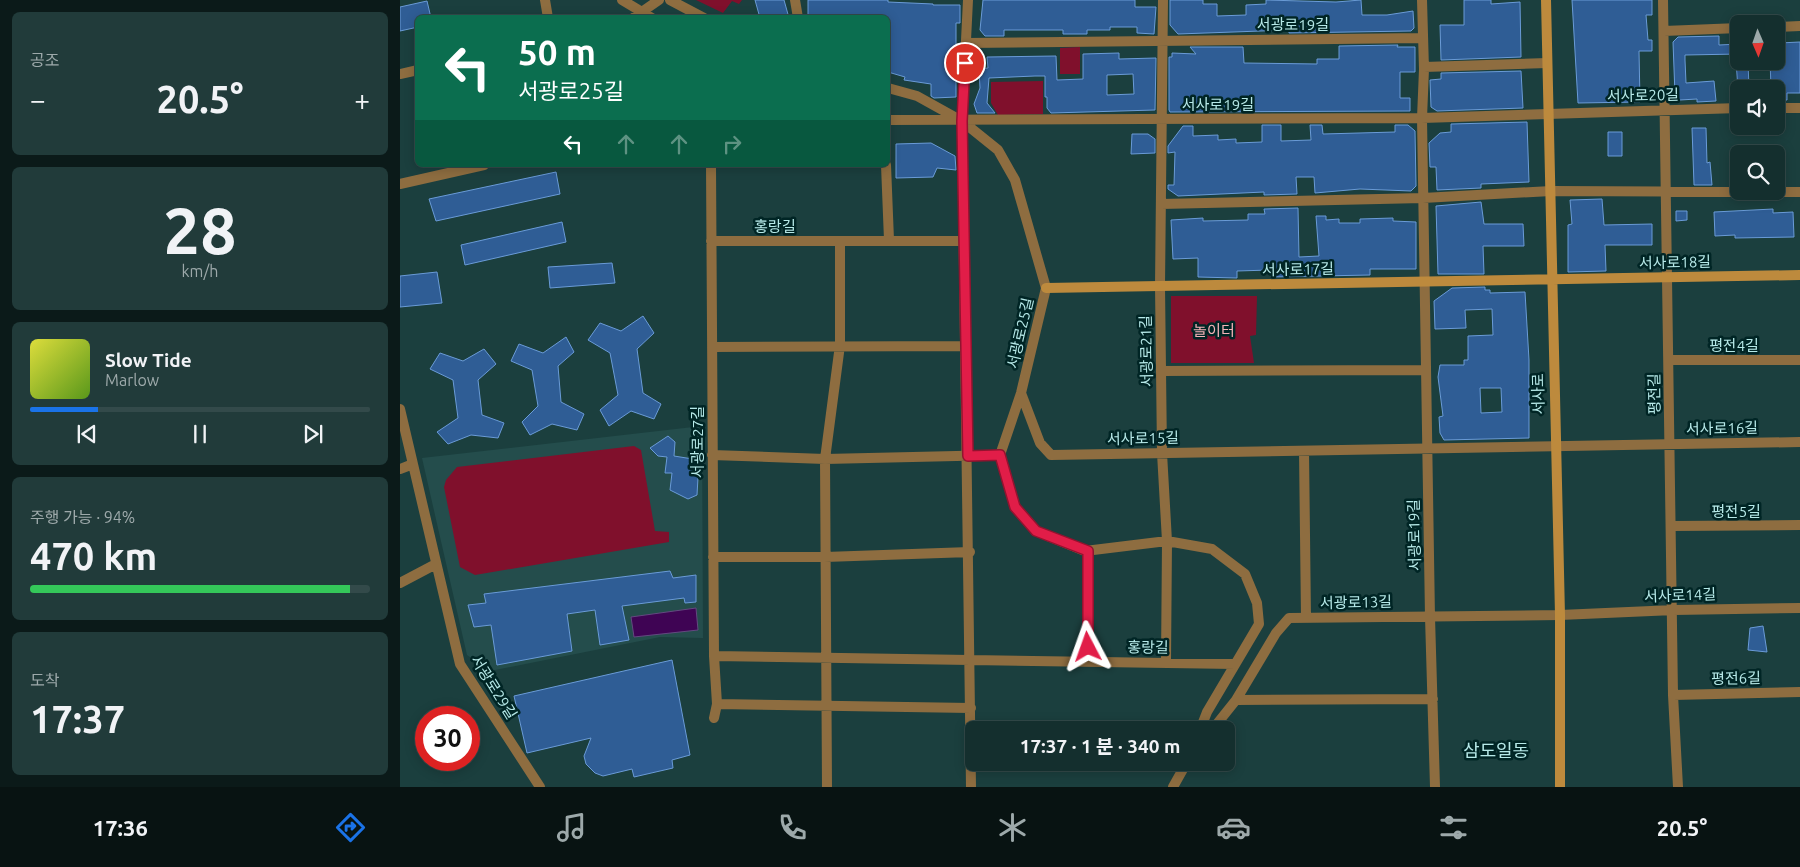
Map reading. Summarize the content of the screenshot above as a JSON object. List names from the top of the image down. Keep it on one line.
{"streets":{"street":["서광로19길","서사로20길","서사로19길","홍랑길","서사로18길","서사로17길","서광로25길","평전4길","서광로21길","서사로","평전길","서사로16길","서사로15길","서광로27길","평전5길","서사로14길","서광로13길","평전6길","서광로29길"]},"crossings":[["서광로19길","서사로19길"],["서광로19길","서사로17길"],["서광로19길","서광로21길"],["서광로19길","서사로15길"],["서광로19길","서광로13길"],["서사로20길","서사로19길"],["서사로20길","서사로"],["서사로20길","평전길"],["서사로19길","서광로25길"],["서사로19길","서광로21길"],["서사로19길","서사로"],["홍랑길","서광로21길"],["홍랑길","서광로27길"],["서사로18길","서사로17길"],["서사로18길","서사로"],["서사로18길","평전길"],["서사로17길","서광로25길"],["서사로17길","서광로21길"],["서사로17길","서사로"],["서광로25길","서사로15길"],["평전4길","평전길"],["서광로21길","서사로15길"],["서사로","서사로16길"],["서사로","서사로15길"],["서사로","서사로14길"],["서사로","서광로13길"],["평전길","서사로16길"],["평전길","평전5길"],["평전길","서사로14길"],["평전길","평전6길"],["서사로16길","서사로15길"],["서사로14길","서광로13길"]],"districts":["삼도일동"],"parks":["놀이터"],"north":"bottom","page":{"tile":["공조",["28","km/h"],["주행 가능 · 94%","470 km"],["도착","17:37"]],"turn":["50 m","서광로25길"],"heat":["−","20.5°","+"],"song":["Slow Tide","Marlow"],"limit":"30","trip":"17:37 · 1 분 · 340 m","tabs":["17:36","20.5°"]}}
